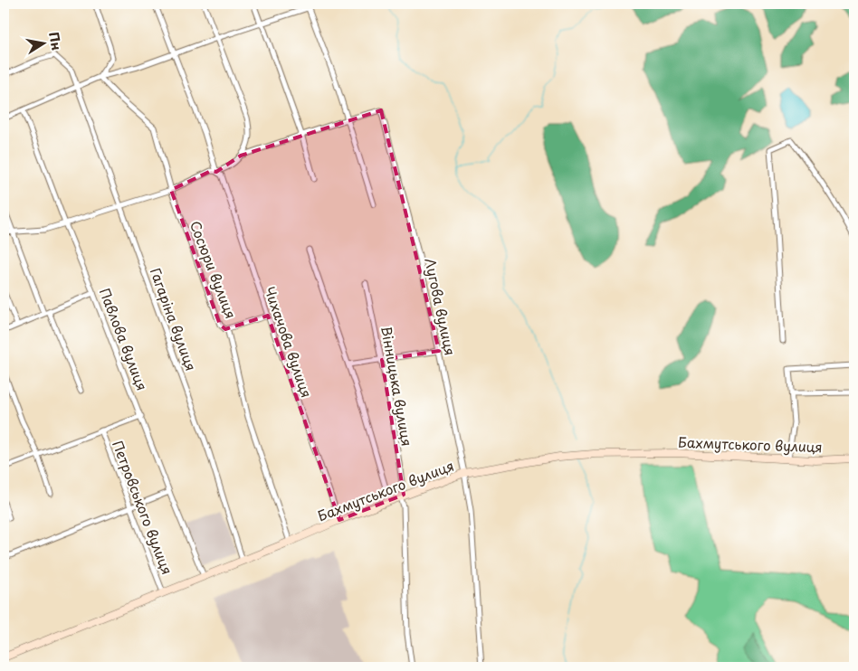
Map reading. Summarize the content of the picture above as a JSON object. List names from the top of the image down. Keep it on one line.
{"streets":{"main road":["Бахмутського вулиця"],"street":["Сосюри вулиця","Лугова вулиця","Гагаріна вулиця","Павлова вулиця","Чихачова вулиця","Вінницька вулиця","Петровського вулиця"]},"crossings":[["Сосюри вулиця","Бахмутського вулиця"],["Лугова вулиця","Бахмутського вулиця"],["Гагаріна вулиця","Бахмутського вулиця"],["Павлова вулиця","Бахмутського вулиця"],["Чихачова вулиця","Бахмутського вулиця"],["Вінницька вулиця","Бахмутського вулиця"],["Бахмутського вулиця","Петровського вулиця"]],"north":"right"}
